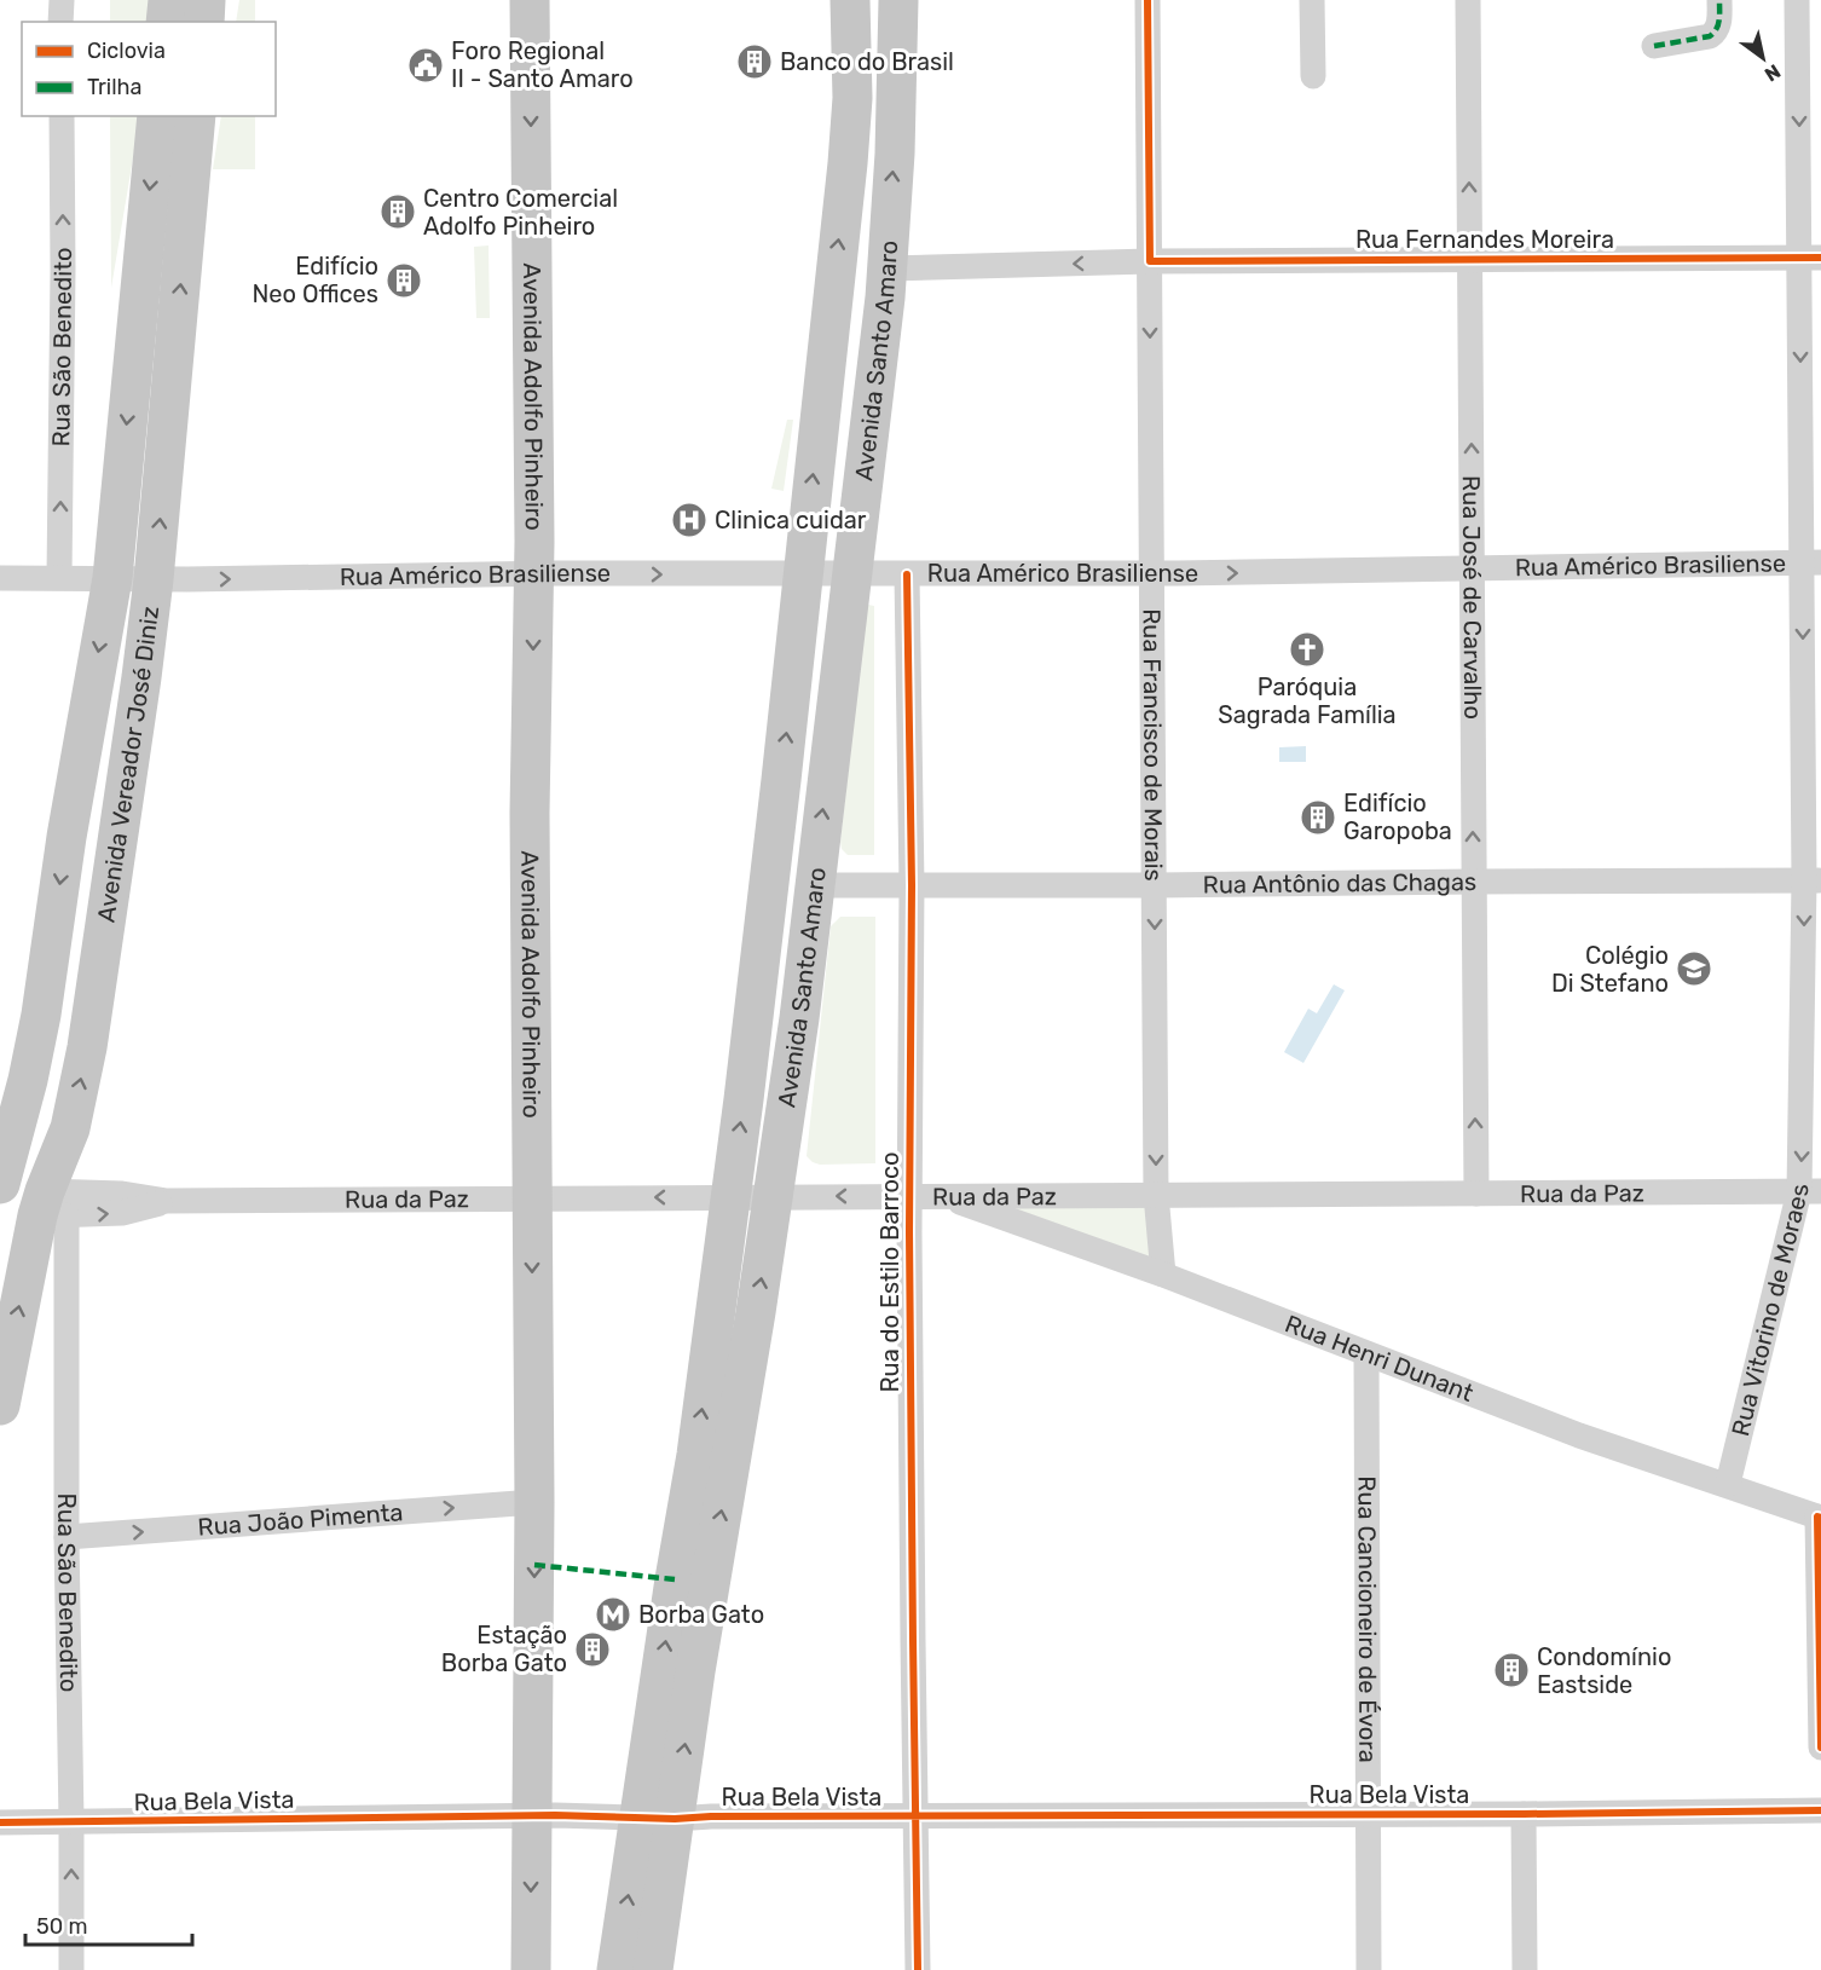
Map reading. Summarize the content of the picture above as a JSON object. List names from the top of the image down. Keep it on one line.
{"streets":{"main road":["Avenida Santo Amaro","Avenida Adolfo Pinheiro","Avenida Vereador José Diniz"],"street":["Rua Fernandes Moreira","Rua São Benedito","Rua Américo Brasiliense","Rua José de Carvalho","Rua Francisco de Morais","Rua Antônio das Chagas","Rua da Paz","Rua do Estilo Barroco","Rua Vitorino de Moraes","Rua Henri Dunant","Rua João Pimenta","Rua Cancioneiro de Évora","Rua Bela Vista"]},"crossings":[["Rua Fernandes Moreira","Avenida Santo Amaro"],["Rua Fernandes Moreira","Rua José de Carvalho"],["Rua Fernandes Moreira","Rua Francisco de Morais"],["Rua Fernandes Moreira","Rua Vitorino de Moraes"],["Rua São Benedito","Rua Américo Brasiliense"],["Rua São Benedito","Avenida Vereador José Diniz"],["Rua São Benedito","Rua da Paz"],["Rua São Benedito","Rua João Pimenta"],["Rua São Benedito","Rua Bela Vista"],["Avenida Santo Amaro","Rua Américo Brasiliense"],["Avenida Santo Amaro","Rua Antônio das Chagas"],["Avenida Santo Amaro","Rua da Paz"],["Avenida Santo Amaro","Rua Bela Vista"],["Avenida Adolfo Pinheiro","Rua Américo Brasiliense"],["Avenida Adolfo Pinheiro","Rua da Paz"],["Avenida Adolfo Pinheiro","Rua João Pimenta"],["Avenida Adolfo Pinheiro","Rua Bela Vista"],["Rua Américo Brasiliense","Rua José de Carvalho"],["Rua Américo Brasiliense","Rua Francisco de Morais"],["Rua Américo Brasiliense","Avenida Vereador José Diniz"],["Rua Américo Brasiliense","Rua do Estilo Barroco"],["Rua Américo Brasiliense","Rua Vitorino de Moraes"],["Rua José de Carvalho","Rua Antônio das Chagas"],["Rua José de Carvalho","Rua da Paz"],["Rua Francisco de Morais","Rua Antônio das Chagas"],["Rua Francisco de Morais","Rua da Paz"],["Rua Francisco de Morais","Rua Henri Dunant"],["Avenida Vereador José Diniz","Rua da Paz"],["Rua Antônio das Chagas","Rua do Estilo Barroco"],["Rua Antônio das Chagas","Rua Vitorino de Moraes"],["Rua da Paz","Rua do Estilo Barroco"],["Rua da Paz","Rua Vitorino de Moraes"],["Rua da Paz","Rua Henri Dunant"],["Rua do Estilo Barroco","Rua Bela Vista"],["Rua Vitorino de Moraes","Rua Henri Dunant"],["Rua Henri Dunant","Rua Cancioneiro de Évora"],["Rua Cancioneiro de Évora","Rua Bela Vista"]],"one_way":["Rua São Benedito","Avenida Santo Amaro","Avenida Adolfo Pinheiro","Rua Américo Brasiliense","Rua José de Carvalho","Rua Francisco de Morais","Rua Vitorino de Moraes","Rua João Pimenta"],"places":{"building":["Banco do Brasil","Centro Comercial Adolfo Pinheiro","Edifício Neo Offices","Edifício Garopoba","Estação Borba Gato","Condomínio Eastside"],"public building":["Foro Regional II - Santo Amaro"],"hospital":["Clinica cuidar"],"church":["Paróquia Sagrada Família"],"school or university":["Colégio Di Stefano"],"metro station":["Borba Gato"]},"legend":["Ciclovia","Trilha"],"scale_bar":"50 m","north":"bottom right"}
